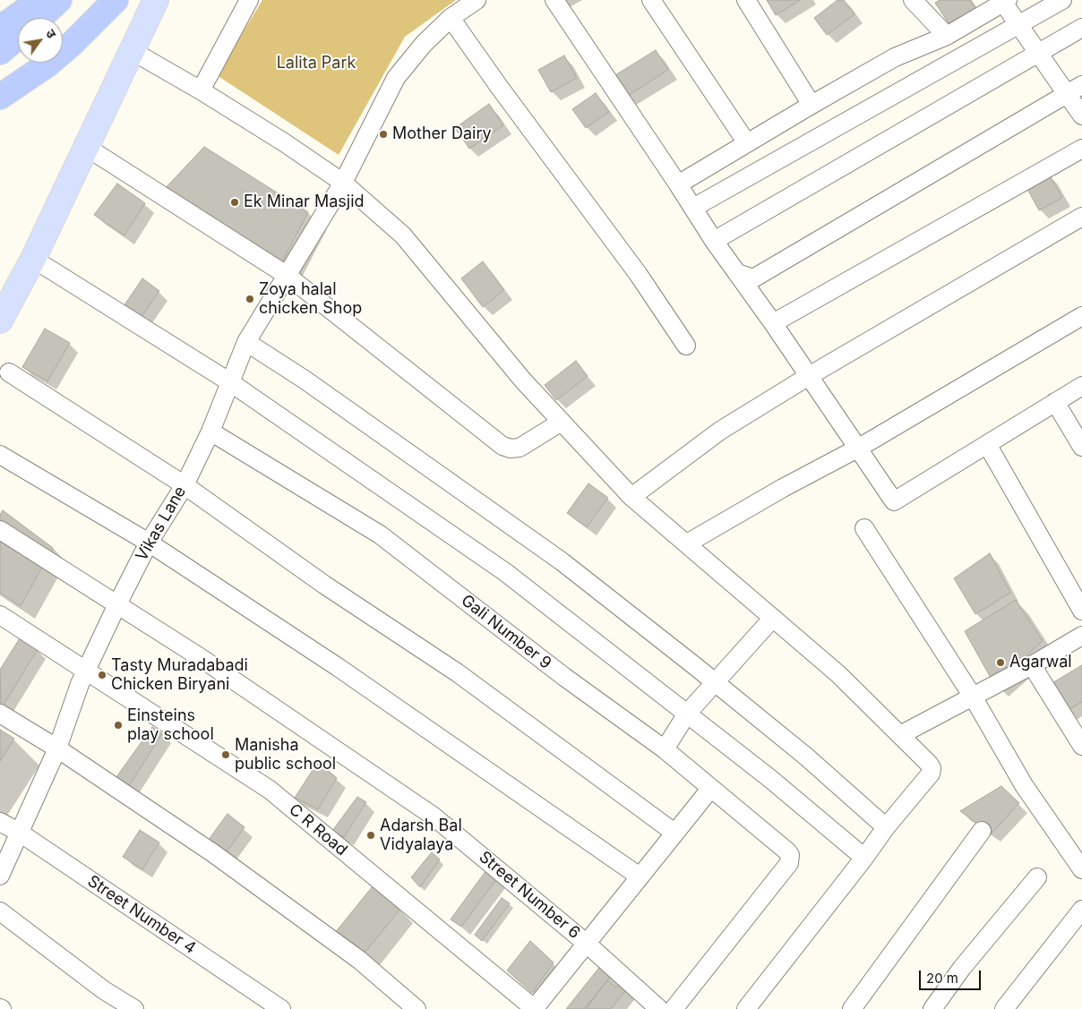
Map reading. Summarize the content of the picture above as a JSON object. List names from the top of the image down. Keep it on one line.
{"streets":{"street":["Vikas Lane","Gali Number 9","C R Road","Street Number 6","Street Number 4"]},"crossings":[["Vikas Lane","Gali Number 9"],["Vikas Lane","C R Road"],["Vikas Lane","Street Number 6"],["Vikas Lane","Street Number 4"]],"parks":["Lalita Park"],"places":["Mother Dairy","Ek Minar Masjid","Zoya halal chicken Shop","Agarwal","Tasty Muradabadi Chicken Biryani","Einsteins play school","Manisha public school","Adarsh Bal Vidyalaya"],"scale_bar":"20 m","north":"top right"}
